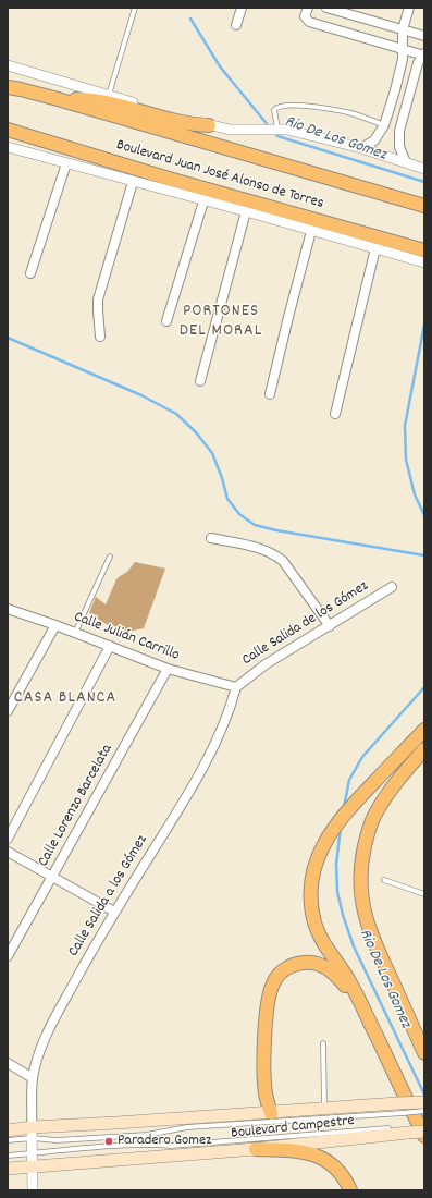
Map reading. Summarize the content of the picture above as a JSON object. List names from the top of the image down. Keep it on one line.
{"streets":{"main road":["Boulevard Juan José Alonso de Torres","Boulevard Campestre"],"street":["Calle Salida de los Gómez","Calle Julián Carrillo","Calle Lorenzo Barcelata","Calle Salida a los Gómez"]},"crossings":[["Calle Salida de los Gómez","Calle Julián Carrillo"],["Calle Salida de los Gómez","Calle Salida a los Gómez"],["Calle Julián Carrillo","Calle Lorenzo Barcelata"],["Calle Julián Carrillo","Calle Salida a los Gómez"],["Calle Salida a los Gómez","Boulevard Campestre"]],"districts":["PORTONES DEL MORAL","CASA BLANCA"],"water":["Rio De Los Gomez"],"places":["Paradero Gomez"]}
